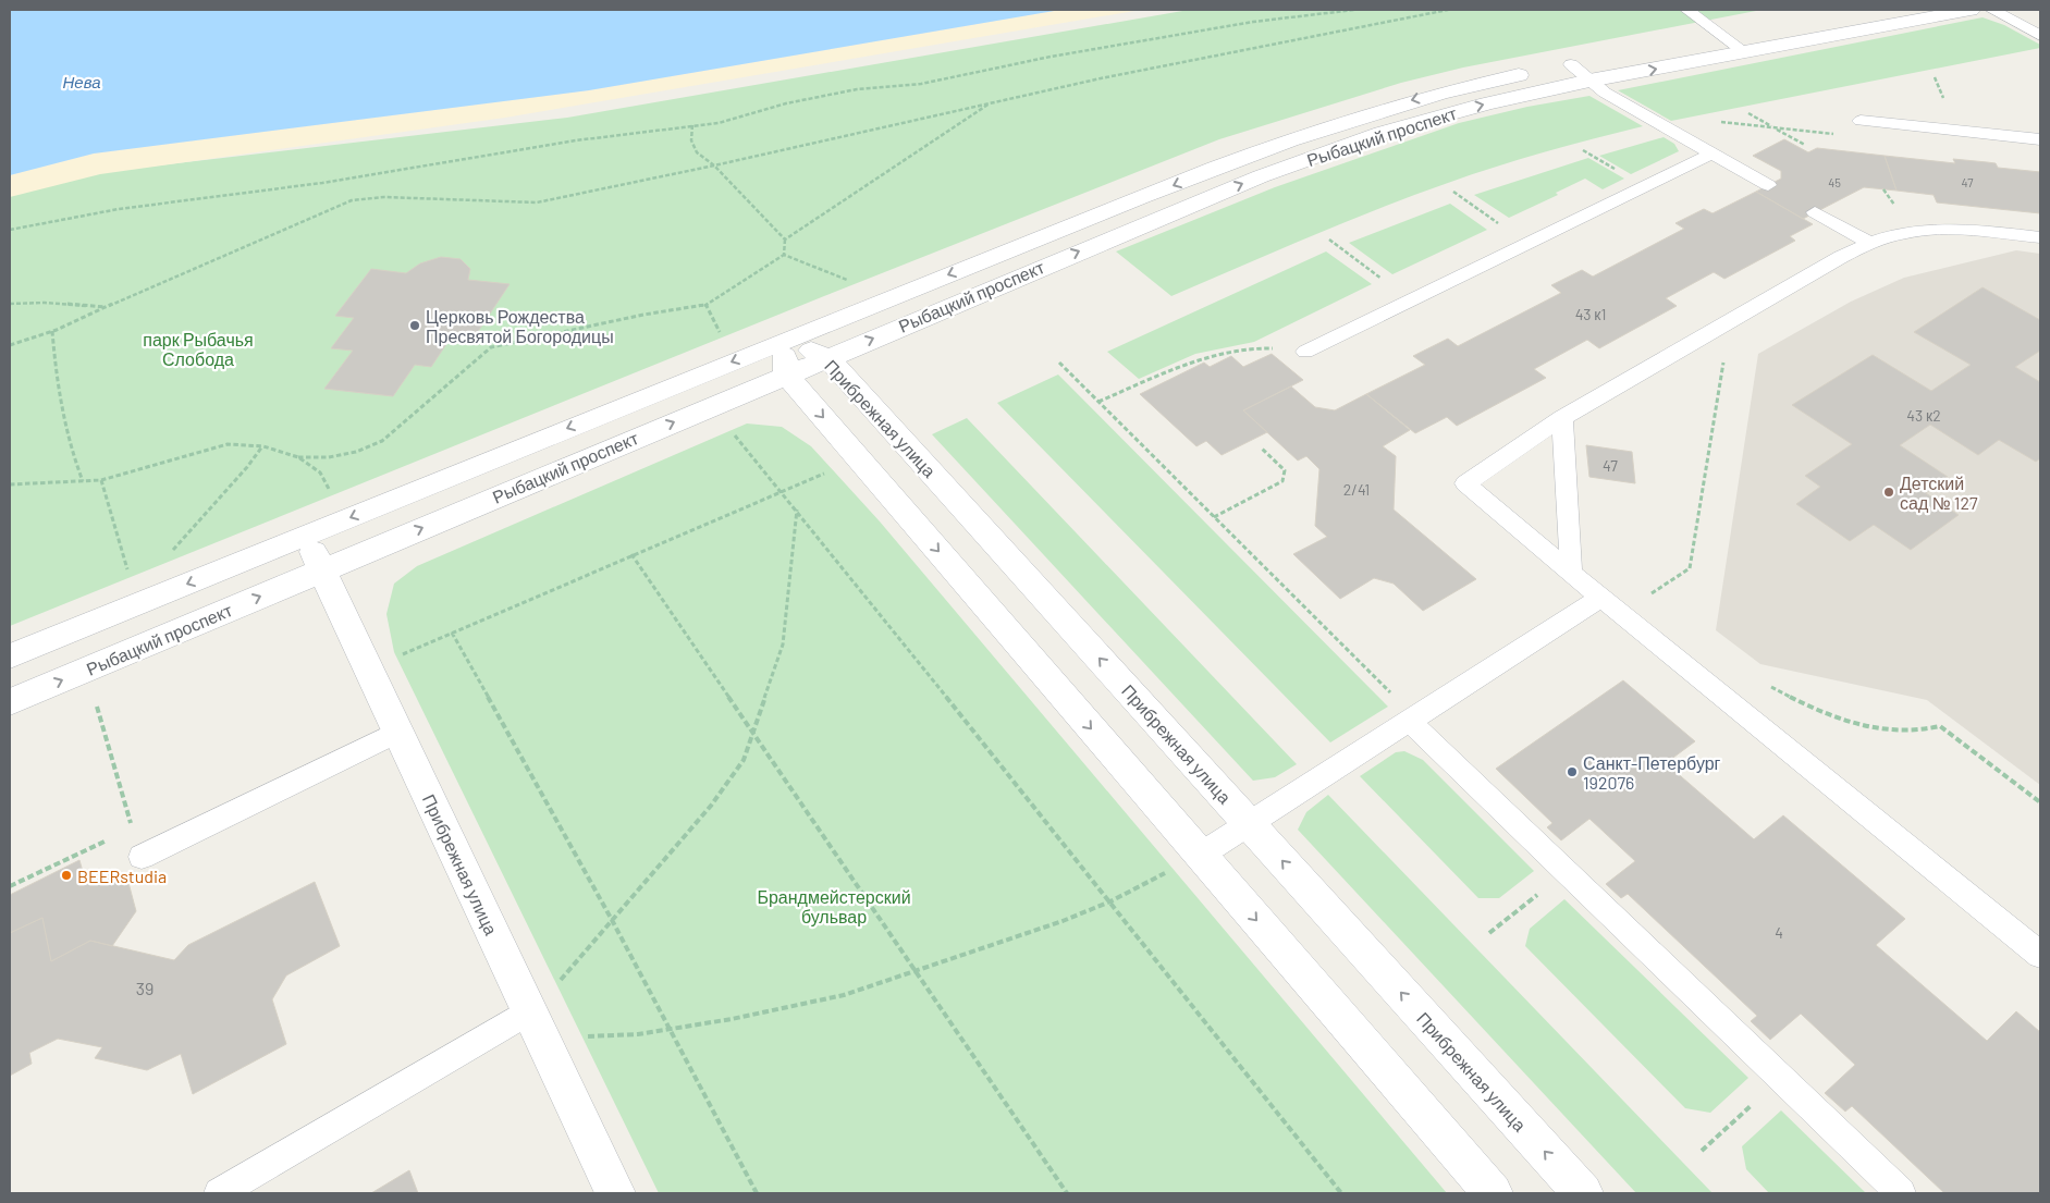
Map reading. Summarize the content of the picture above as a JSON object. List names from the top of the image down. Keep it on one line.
{"streets":{"street":["Рыбацкий проспект","Прибрежная улица"]},"crossings":[["Рыбацкий проспект","Прибрежная улица"]],"water":["Нева"],"parks":["парк Рыбачья Слобода","Брандмейстерский бульвар"],"places":["Церковь Рождества Пресвятой Богородицы","Детский сад № 127","Санкт-Петербург 192076","BEERstudia"],"house_numbers":["45","47","43 к1","43 к2","47","2/41","4","39"]}
